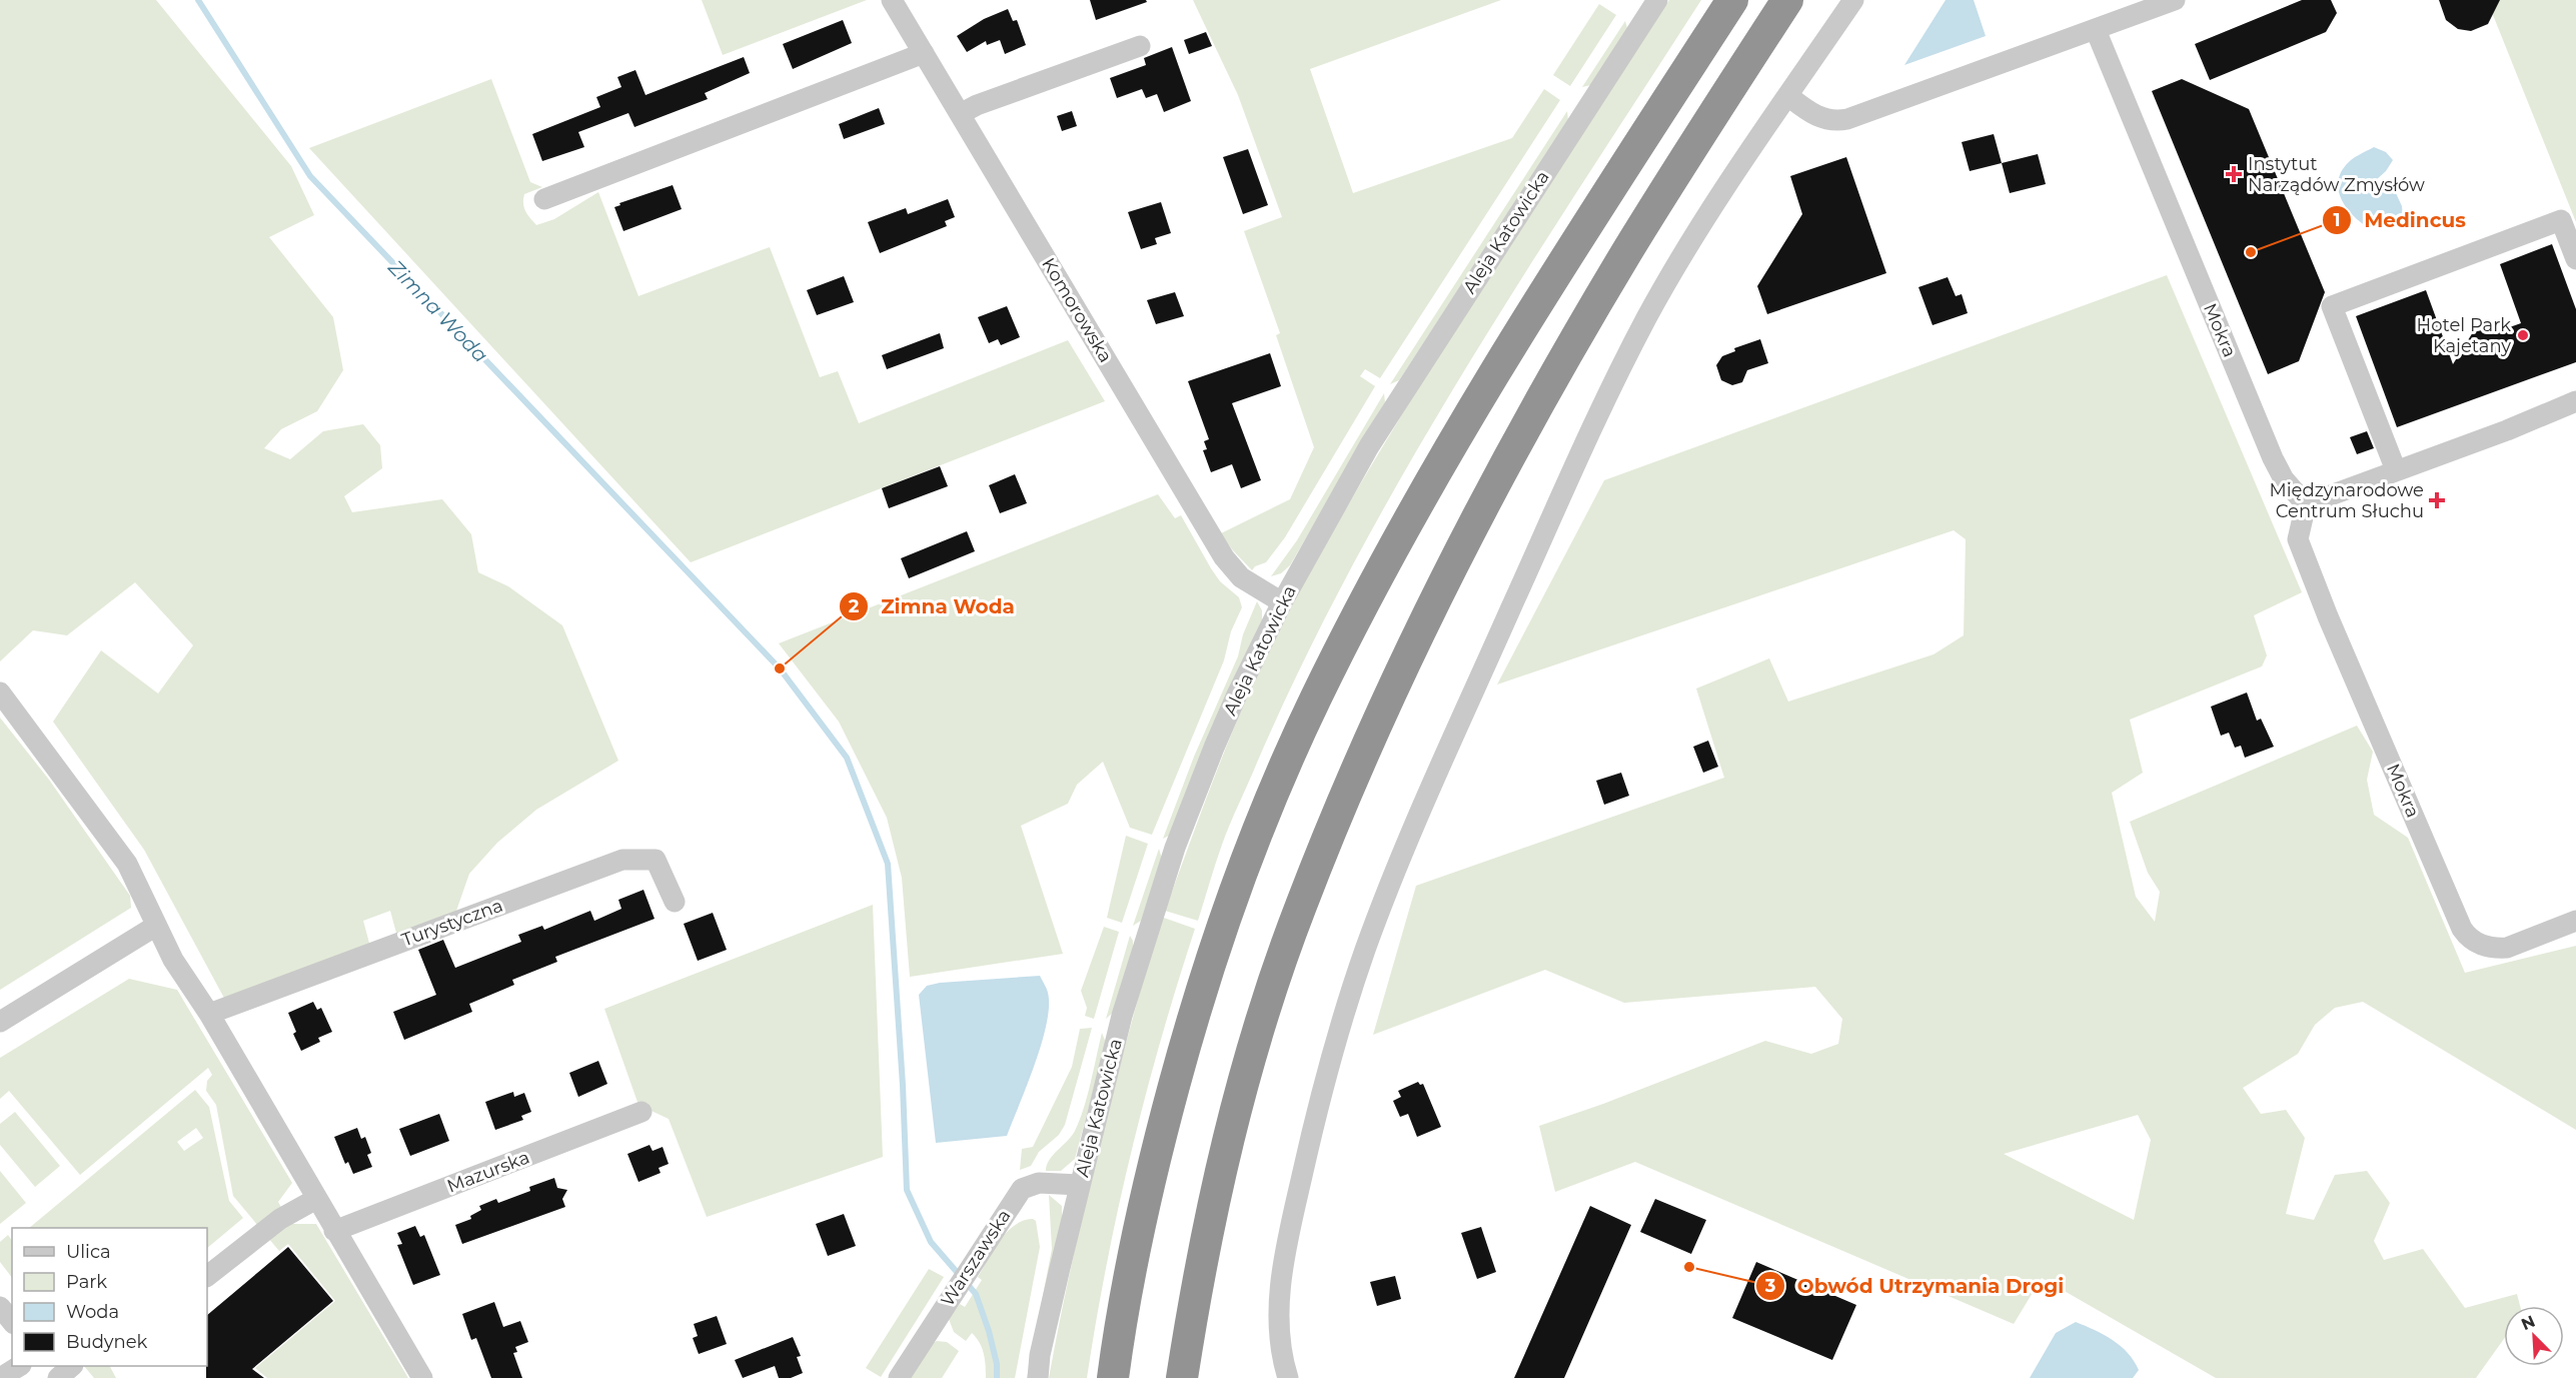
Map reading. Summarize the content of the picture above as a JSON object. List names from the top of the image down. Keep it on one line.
{"streets":{"street":["Aleja Katowicka","Komorowska","Mokra","Turystyczna","Mazurska","Warszawska"]},"crossings":[["Aleja Katowicka","Komorowska"],["Aleja Katowicka","Warszawska"]],"water":["Zimna Woda"],"places":{"health":["Instytut Narządów Zmysłów","Międzynarodowe Centrum Słuchu"],"other":["Medincus","Hotel Park Kajetany","Zimna Woda","Obwód Utrzymania Drogi"]},"legend":["Ulica","Park","Woda","Budynek"],"north":"top left"}
